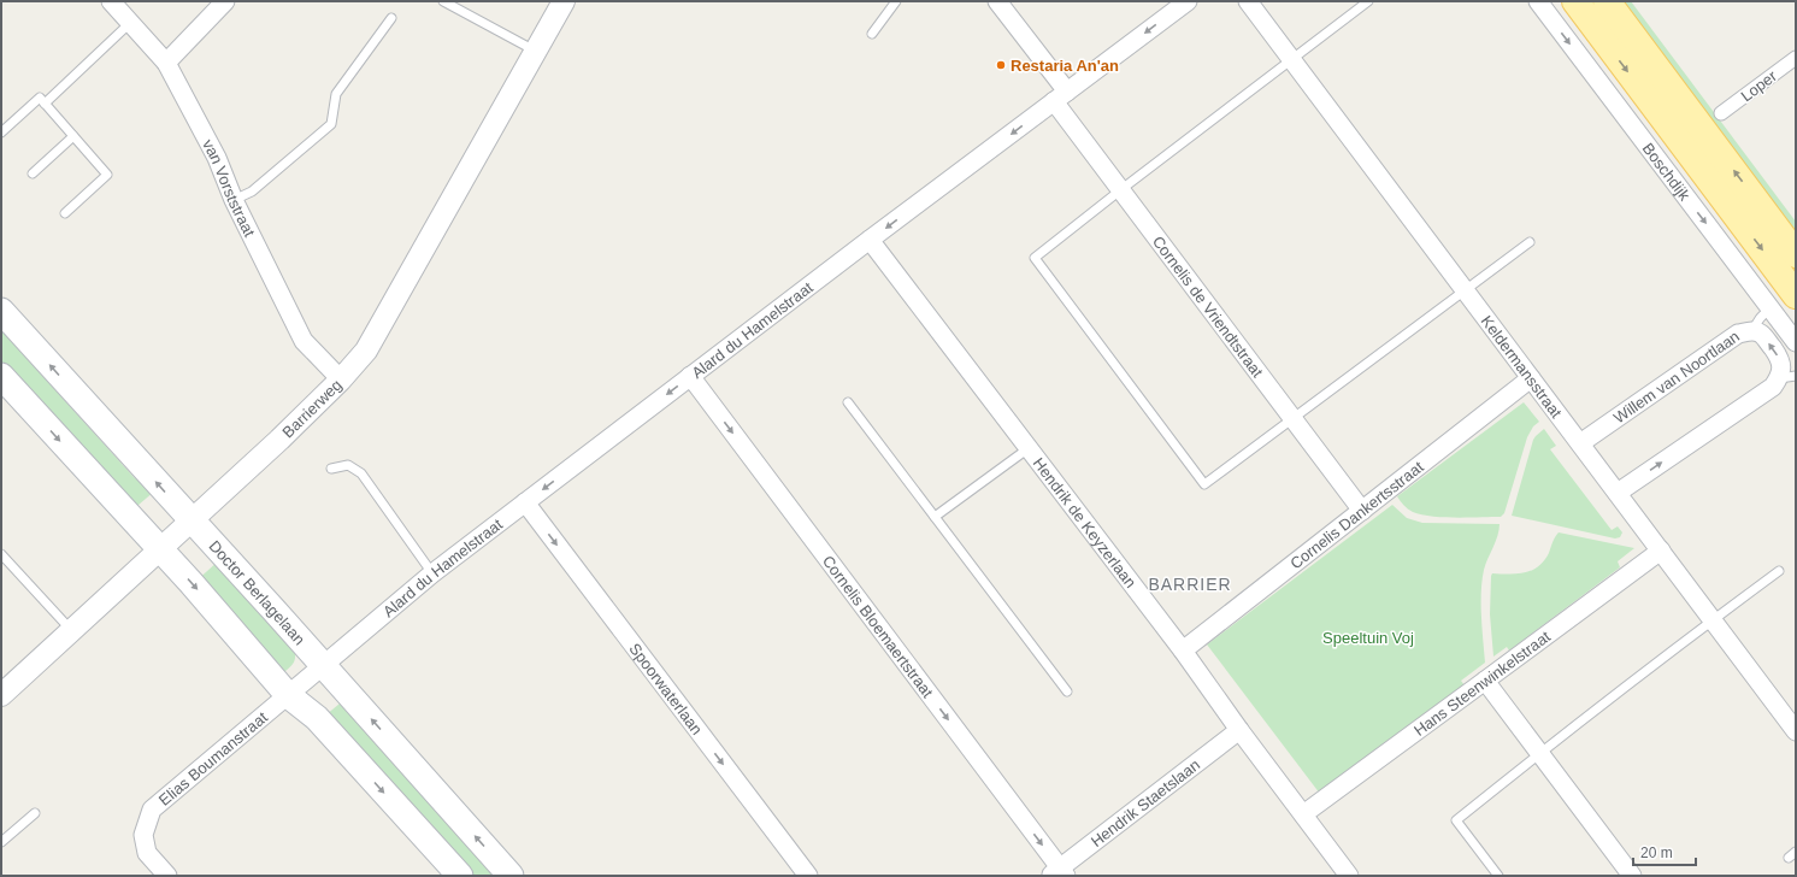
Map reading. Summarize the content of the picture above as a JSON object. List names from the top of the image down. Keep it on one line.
{"streets":{"main road":["Boschdijk","Doctor Berlagelaan"],"street":["Loper","van Vorststraat","Cornelis de Vriendtstraat","Alard du Hamelstraat","Keldermansstraat","Willem van Noortlaan","Barrierweg","Cornelis Dankertsstraat","Hendrik de Keyzerlaan","Cornelis Bloemaertstraat","Hans Steenwinkelstraat","Spoorwaterlaan","Elias Boumanstraat","Hendrik Staetslaan"]},"crossings":[["van Vorststraat","Barrierweg"],["Cornelis de Vriendtstraat","Alard du Hamelstraat"],["Cornelis de Vriendtstraat","Cornelis Dankertsstraat"],["Alard du Hamelstraat","Hendrik de Keyzerlaan"],["Alard du Hamelstraat","Doctor Berlagelaan"],["Alard du Hamelstraat","Cornelis Bloemaertstraat"],["Alard du Hamelstraat","Spoorwaterlaan"],["Alard du Hamelstraat","Elias Boumanstraat"],["Keldermansstraat","Willem van Noortlaan"],["Keldermansstraat","Cornelis Dankertsstraat"],["Keldermansstraat","Hans Steenwinkelstraat"],["Barrierweg","Doctor Berlagelaan"],["Cornelis Dankertsstraat","Hendrik de Keyzerlaan"],["Hendrik de Keyzerlaan","Hans Steenwinkelstraat"],["Hendrik de Keyzerlaan","Hendrik Staetslaan"],["Cornelis Bloemaertstraat","Hendrik Staetslaan"]],"one_way":["Boschdijk","Alard du Hamelstraat","Cornelis Bloemaertstraat","Spoorwaterlaan"],"districts":["BARRIER"],"parks":["Speeltuin Voj"],"places":["Restaria An'an"],"scale_bar":"20 m"}
